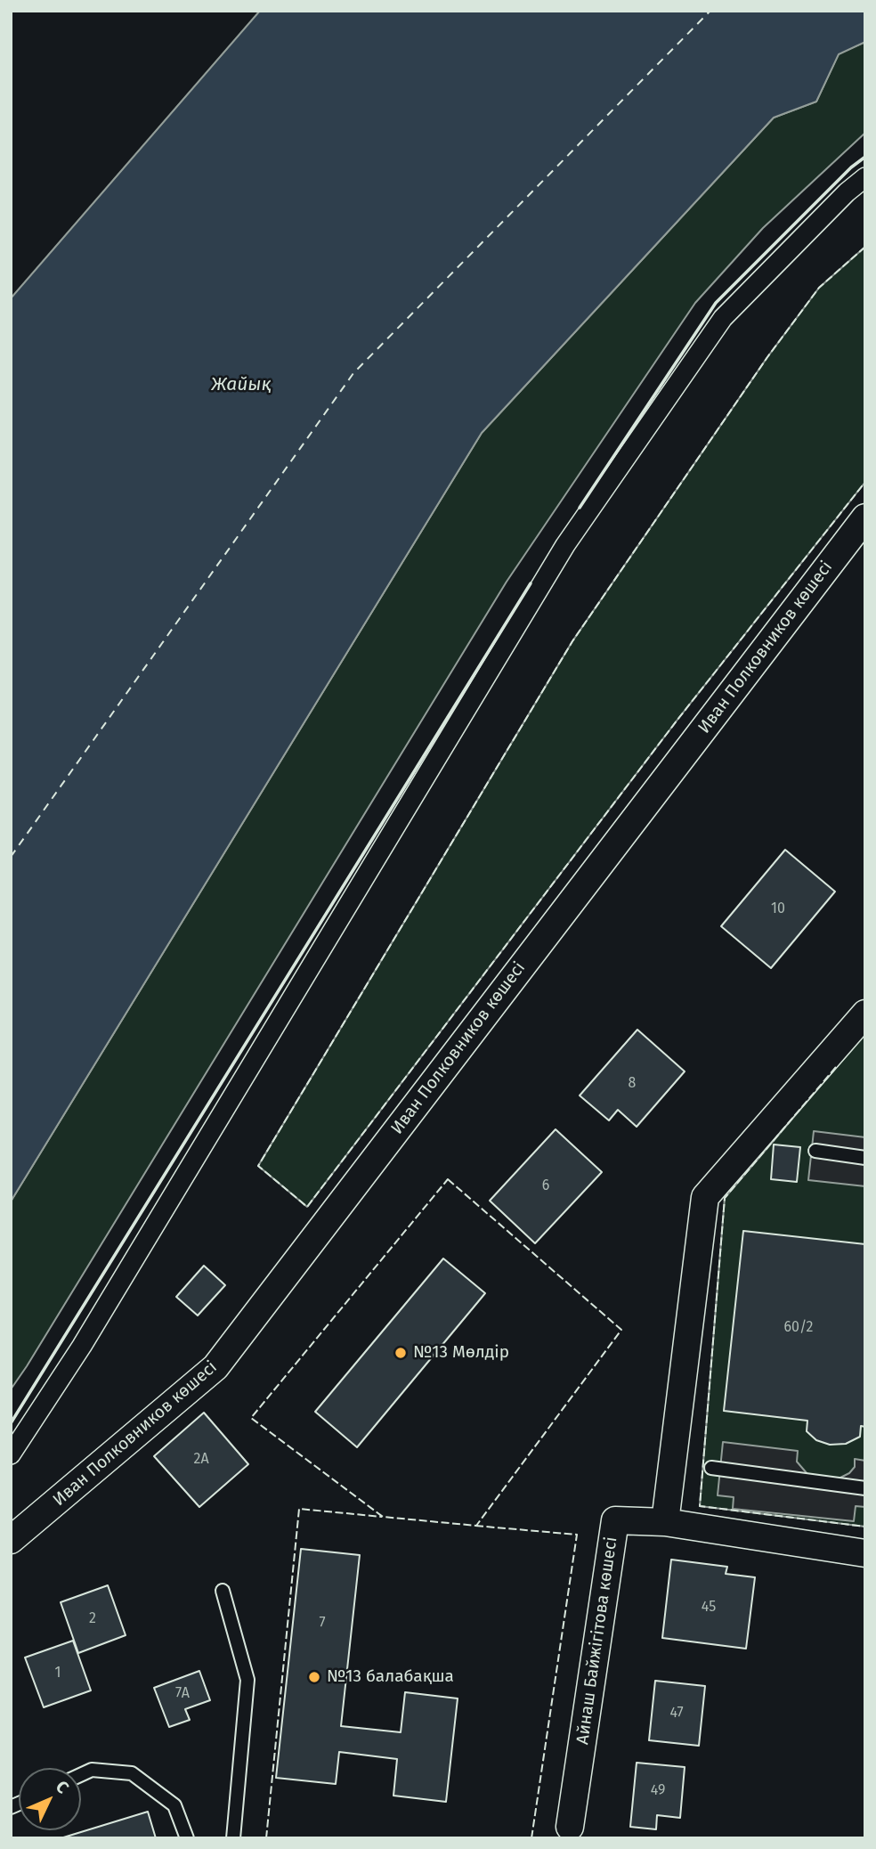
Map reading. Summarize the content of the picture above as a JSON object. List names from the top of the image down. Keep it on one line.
{"streets":{"street":["Иван Полковников көшесі","Айнаш Байжігітова көшесі"]},"water":["Жайық"],"places":["№13 Мөлдiр","№13 балабақша"],"house_numbers":["10","8","6","60/2","2А","45","2","7","1","7А","47","49"],"north":"top right"}
